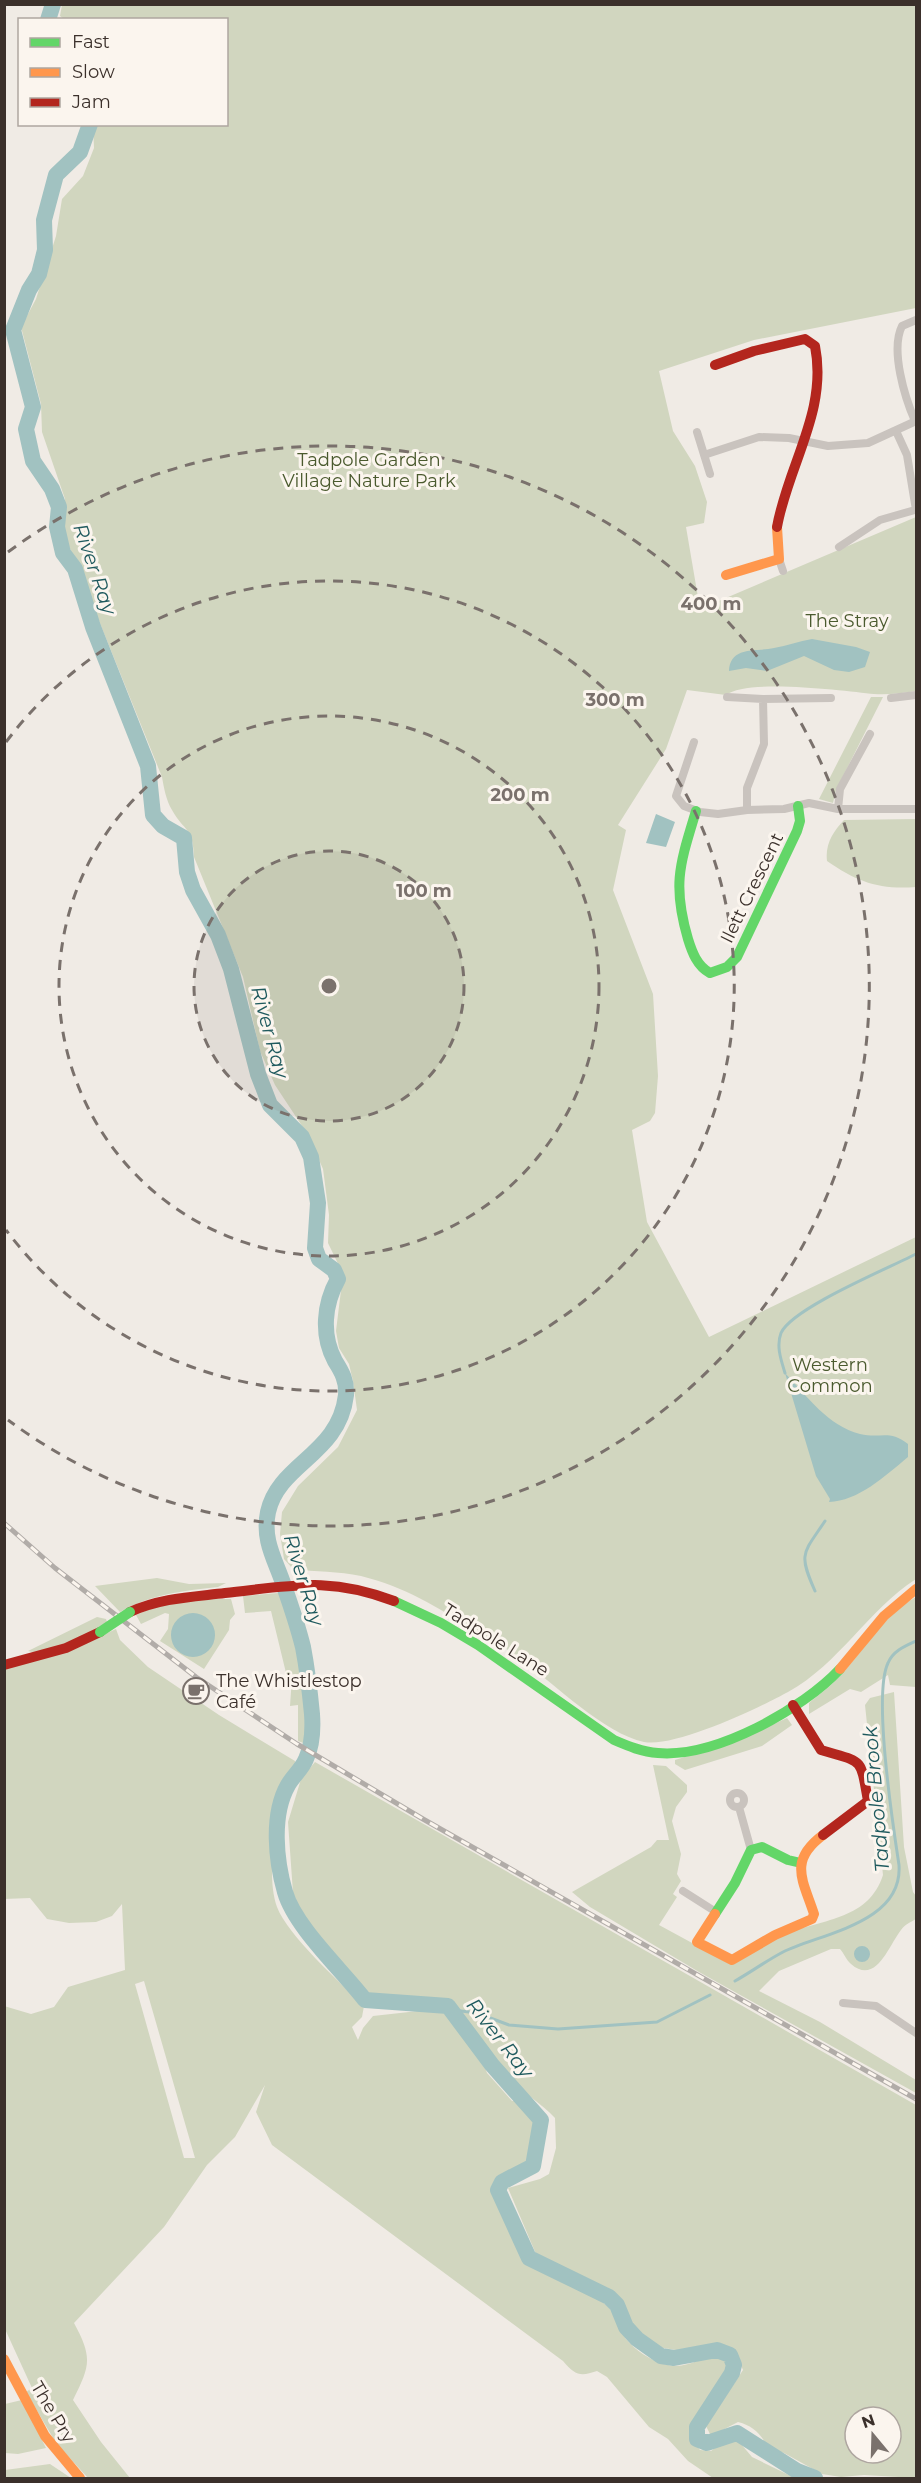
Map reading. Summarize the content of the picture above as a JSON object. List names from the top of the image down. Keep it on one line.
{"streets":{"street":["Ilett Crescent","Tadpole Lane","The Pry"]},"water":["River Ray","Tadpole Brook"],"parks":["Tadpole Garden Village Nature Park","The Stray","Western Common"],"places":{"cafe":["The Whistlestop Café"]},"legend":["Fast","Slow","Jam"],"north":"top","rings":["400 m","300 m","200 m","100 m"]}
